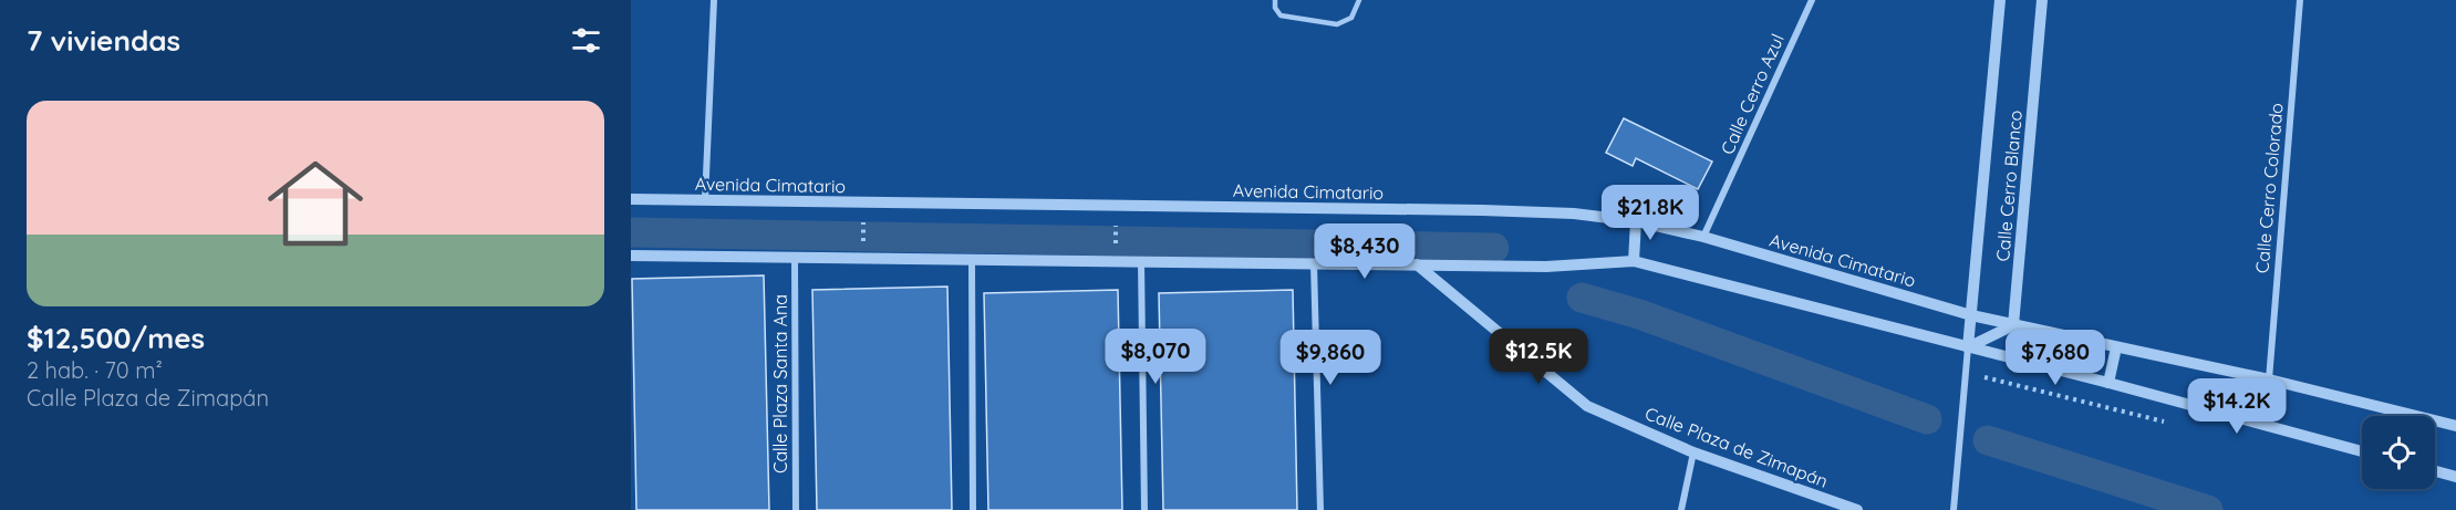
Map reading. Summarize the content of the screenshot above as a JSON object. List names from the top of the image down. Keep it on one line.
{"streets":{"street":["Calle Cerro Azul","Avenida Cimatario","Calle Cerro Blanco","Calle Cerro Colorado","Calle Plaza Santa Ana","Calle Plaza de Zimapán"]},"crossings":[["Calle Cerro Azul","Avenida Cimatario"],["Avenida Cimatario","Calle Cerro Blanco"],["Avenida Cimatario","Calle Cerro Colorado"]],"page":{"heading":"7 viviendas","list":[{"name":"$12,500/mes","note":"2 hab. · 70 m² · Calle Plaza de Zimapán"}],"price":["$21.8K","$8,430","$8,070","$12.5K","$9,860","$7,680","$14.2K"]}}
